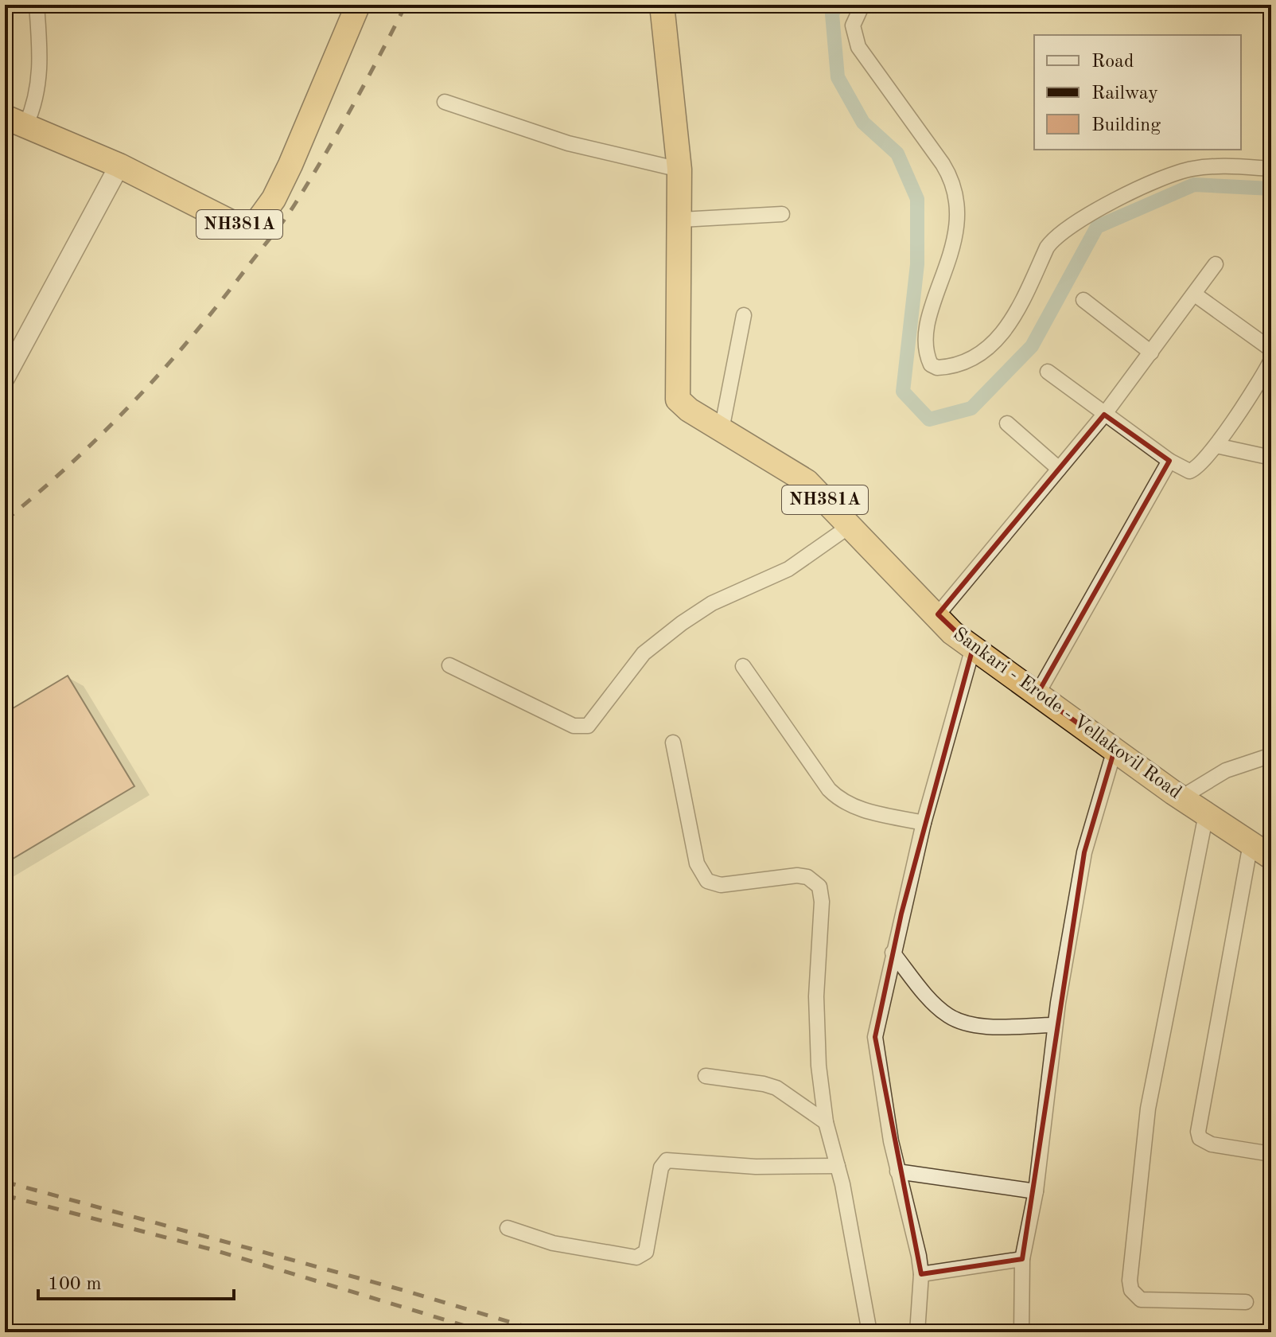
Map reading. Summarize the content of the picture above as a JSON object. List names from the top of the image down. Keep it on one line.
{"streets":{"highway":["NH381A","Sankari - Erode - Vellakovil Road"]},"legend":["Road","Railway","Building"],"scale_bar":"100 m"}
